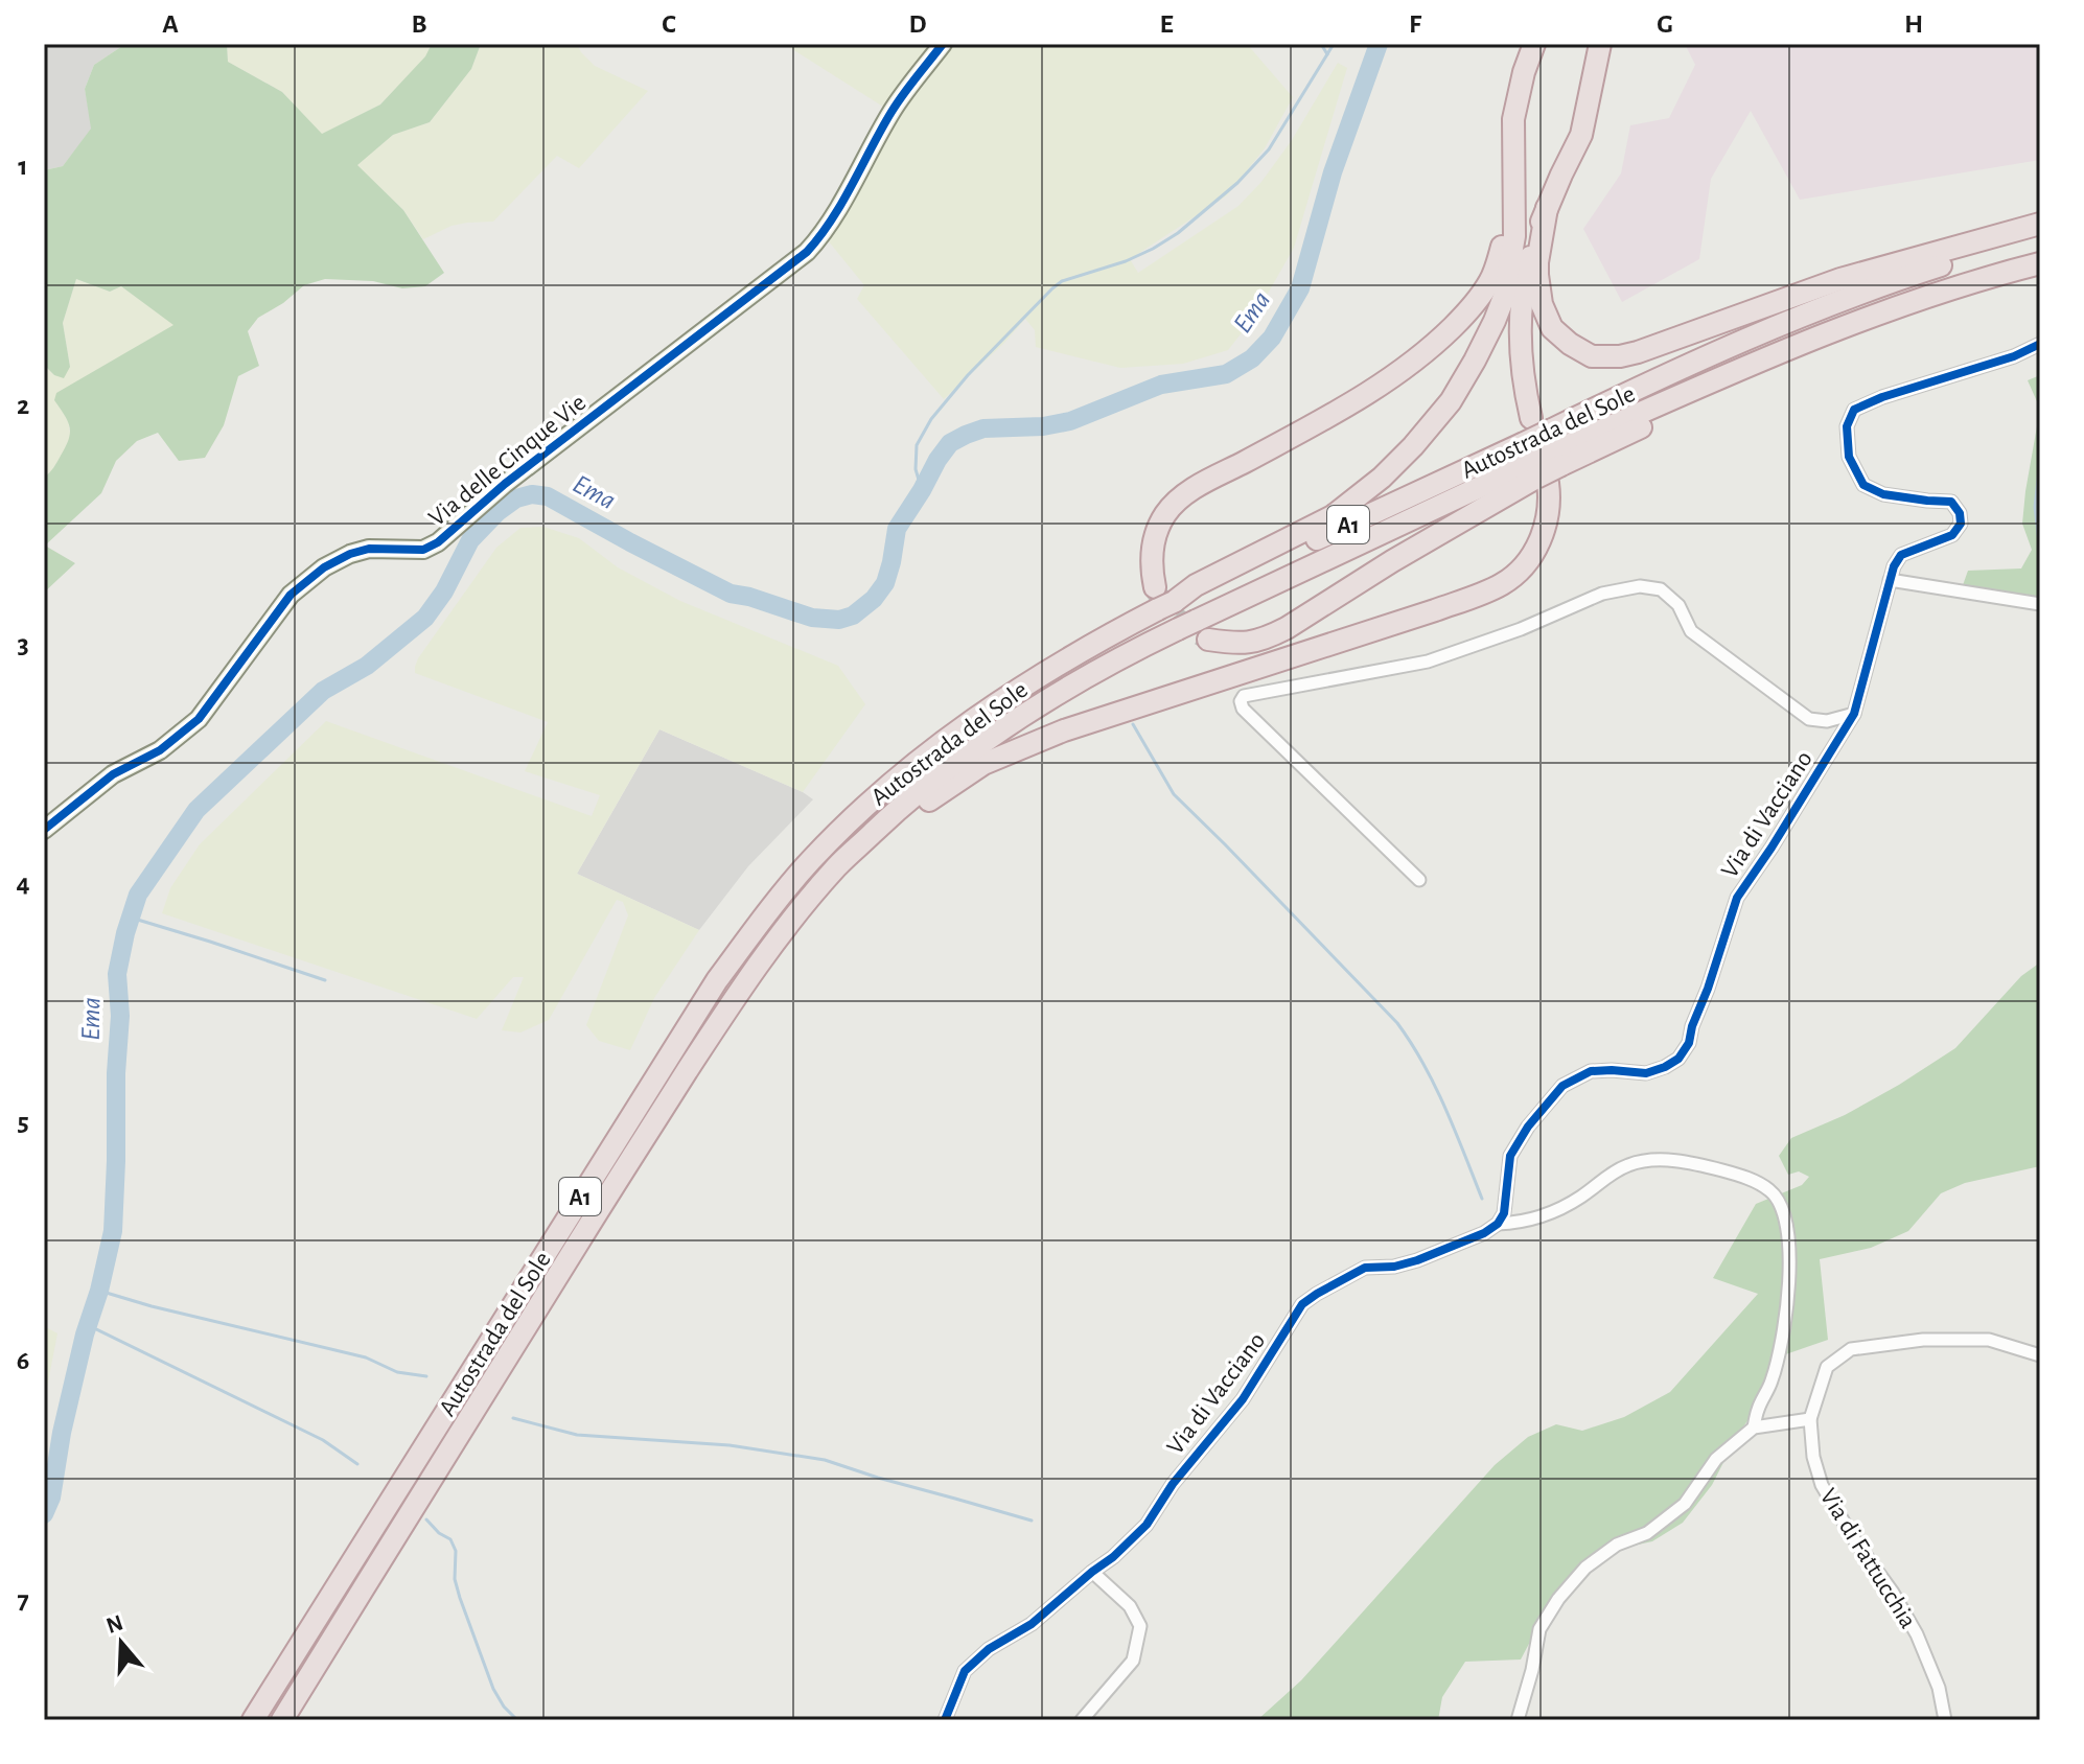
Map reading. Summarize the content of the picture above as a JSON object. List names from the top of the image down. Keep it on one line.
{"streets":{"highway":["Autostrada del Sole","A1"],"street":["Via delle Cinque Vie","Via di Vacciano","Via di Fattucchia"]},"water":["Ema"],"north":"top","grid":{"columns":["A","B","C","D","E","F","G","H"],"rows":["1","2","3","4","5","6","7"]}}
